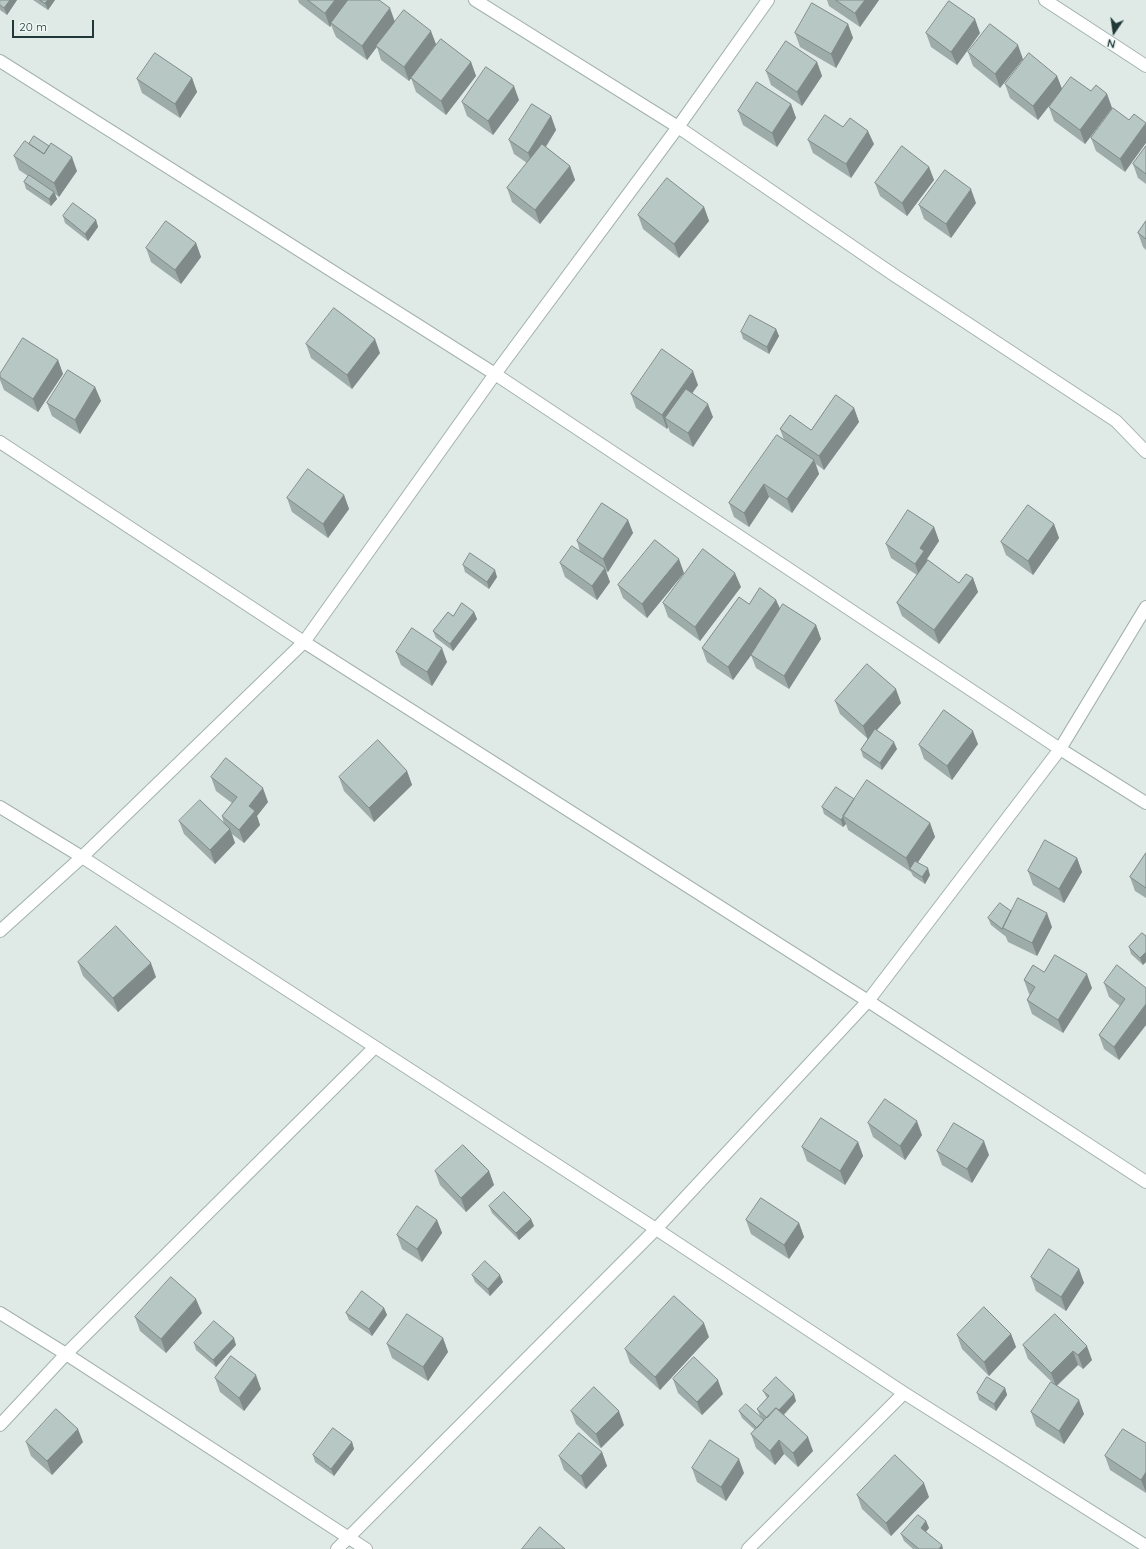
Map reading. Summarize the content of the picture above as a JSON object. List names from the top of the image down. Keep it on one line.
{"scale_bar":"20 m","north":"bottom"}
